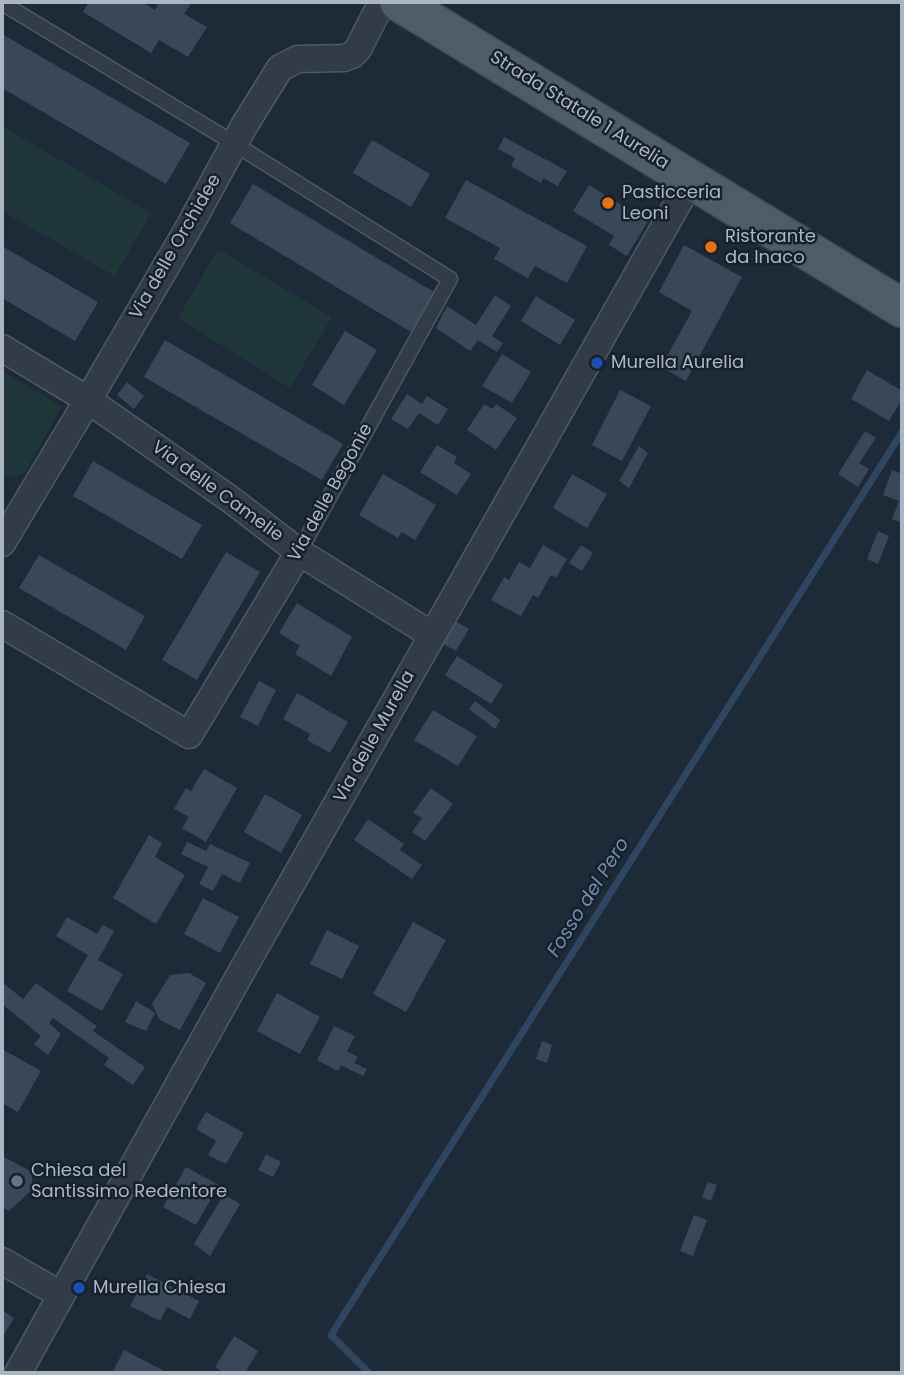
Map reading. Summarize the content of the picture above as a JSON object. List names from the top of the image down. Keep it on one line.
{"streets":{"main road":["Strada Statale 1 Aurelia"],"street":["Via delle Orchidee","Via delle Camelie","Via delle Begonie","Via delle Murella"]},"crossings":[["Strada Statale 1 Aurelia","Via delle Murella"],["Via delle Orchidee","Via delle Camelie"],["Via delle Orchidee","Via delle Begonie"],["Via delle Camelie","Via delle Begonie"],["Via delle Camelie","Via delle Murella"]],"water":["Fosso del Pero"],"places":["Pasticceria Leoni","Ristorante da Inaco","Murella Aurelia","Chiesa del Santissimo Redentore","Murella Chiesa"]}
